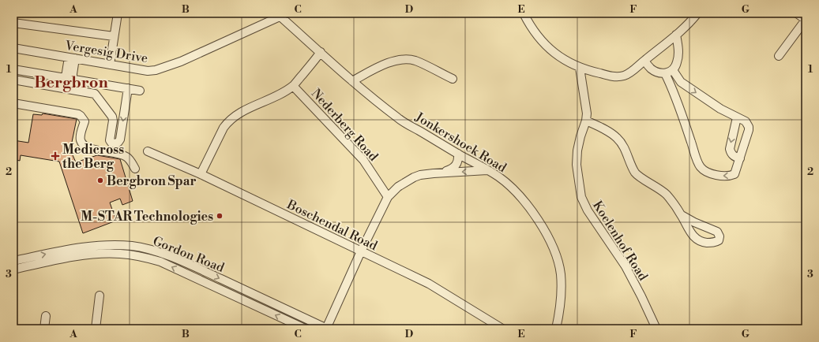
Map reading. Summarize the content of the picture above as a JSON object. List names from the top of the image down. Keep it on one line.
{"streets":{"street":["Vergesig Drive","Nederberg Road","Jonkershoek Road","Boschendal Road","Koelenhof Road","Gordon Road"]},"crossings":[["Vergesig Drive","Jonkershoek Road"]],"districts":["Bergbron"],"places":{"health":["Medicross the Berg"],"other":["Bergbron Spar","M-STAR Technologies"]},"grid":{"columns":["A","B","C","D","E","F","G"],"rows":["1","2","3"]}}
